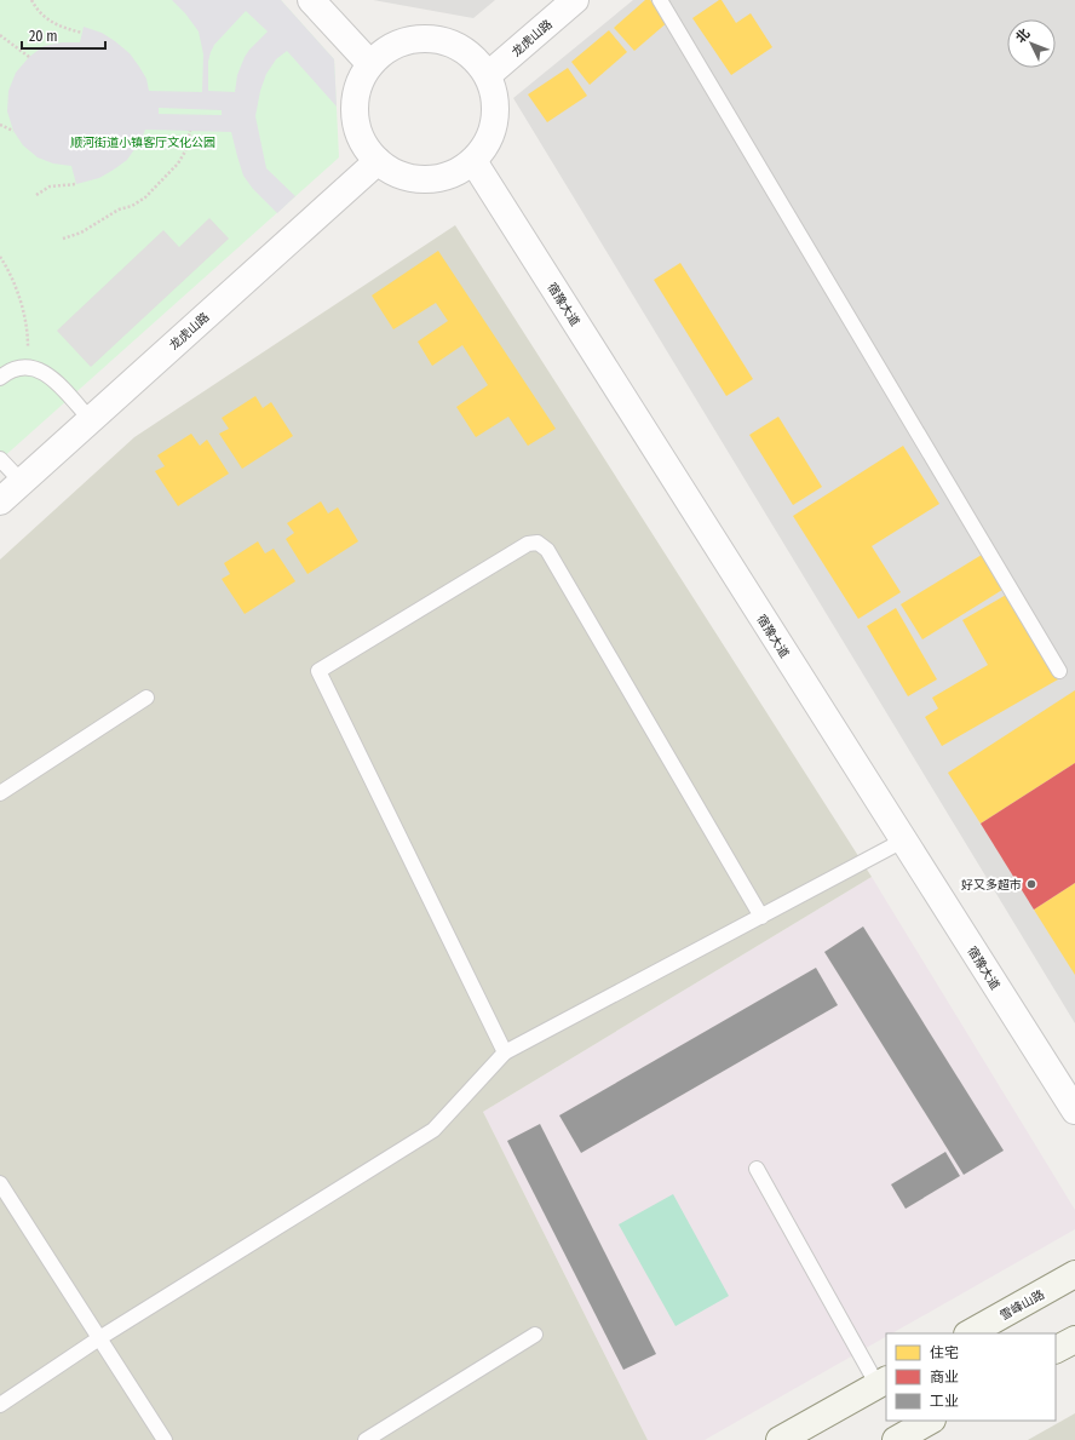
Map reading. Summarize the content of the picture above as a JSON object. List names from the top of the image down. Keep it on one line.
{"streets":{"main road":["雪峰山路"],"street":["龙虎山路","宿豫大道"]},"crossings":[["龙虎山路","宿豫大道"]],"parks":["顺河街道小镇客厅文化公园"],"places":["好又多超市"],"legend":["住宅","商业","工业"],"scale_bar":"20 m","north":"top left"}
